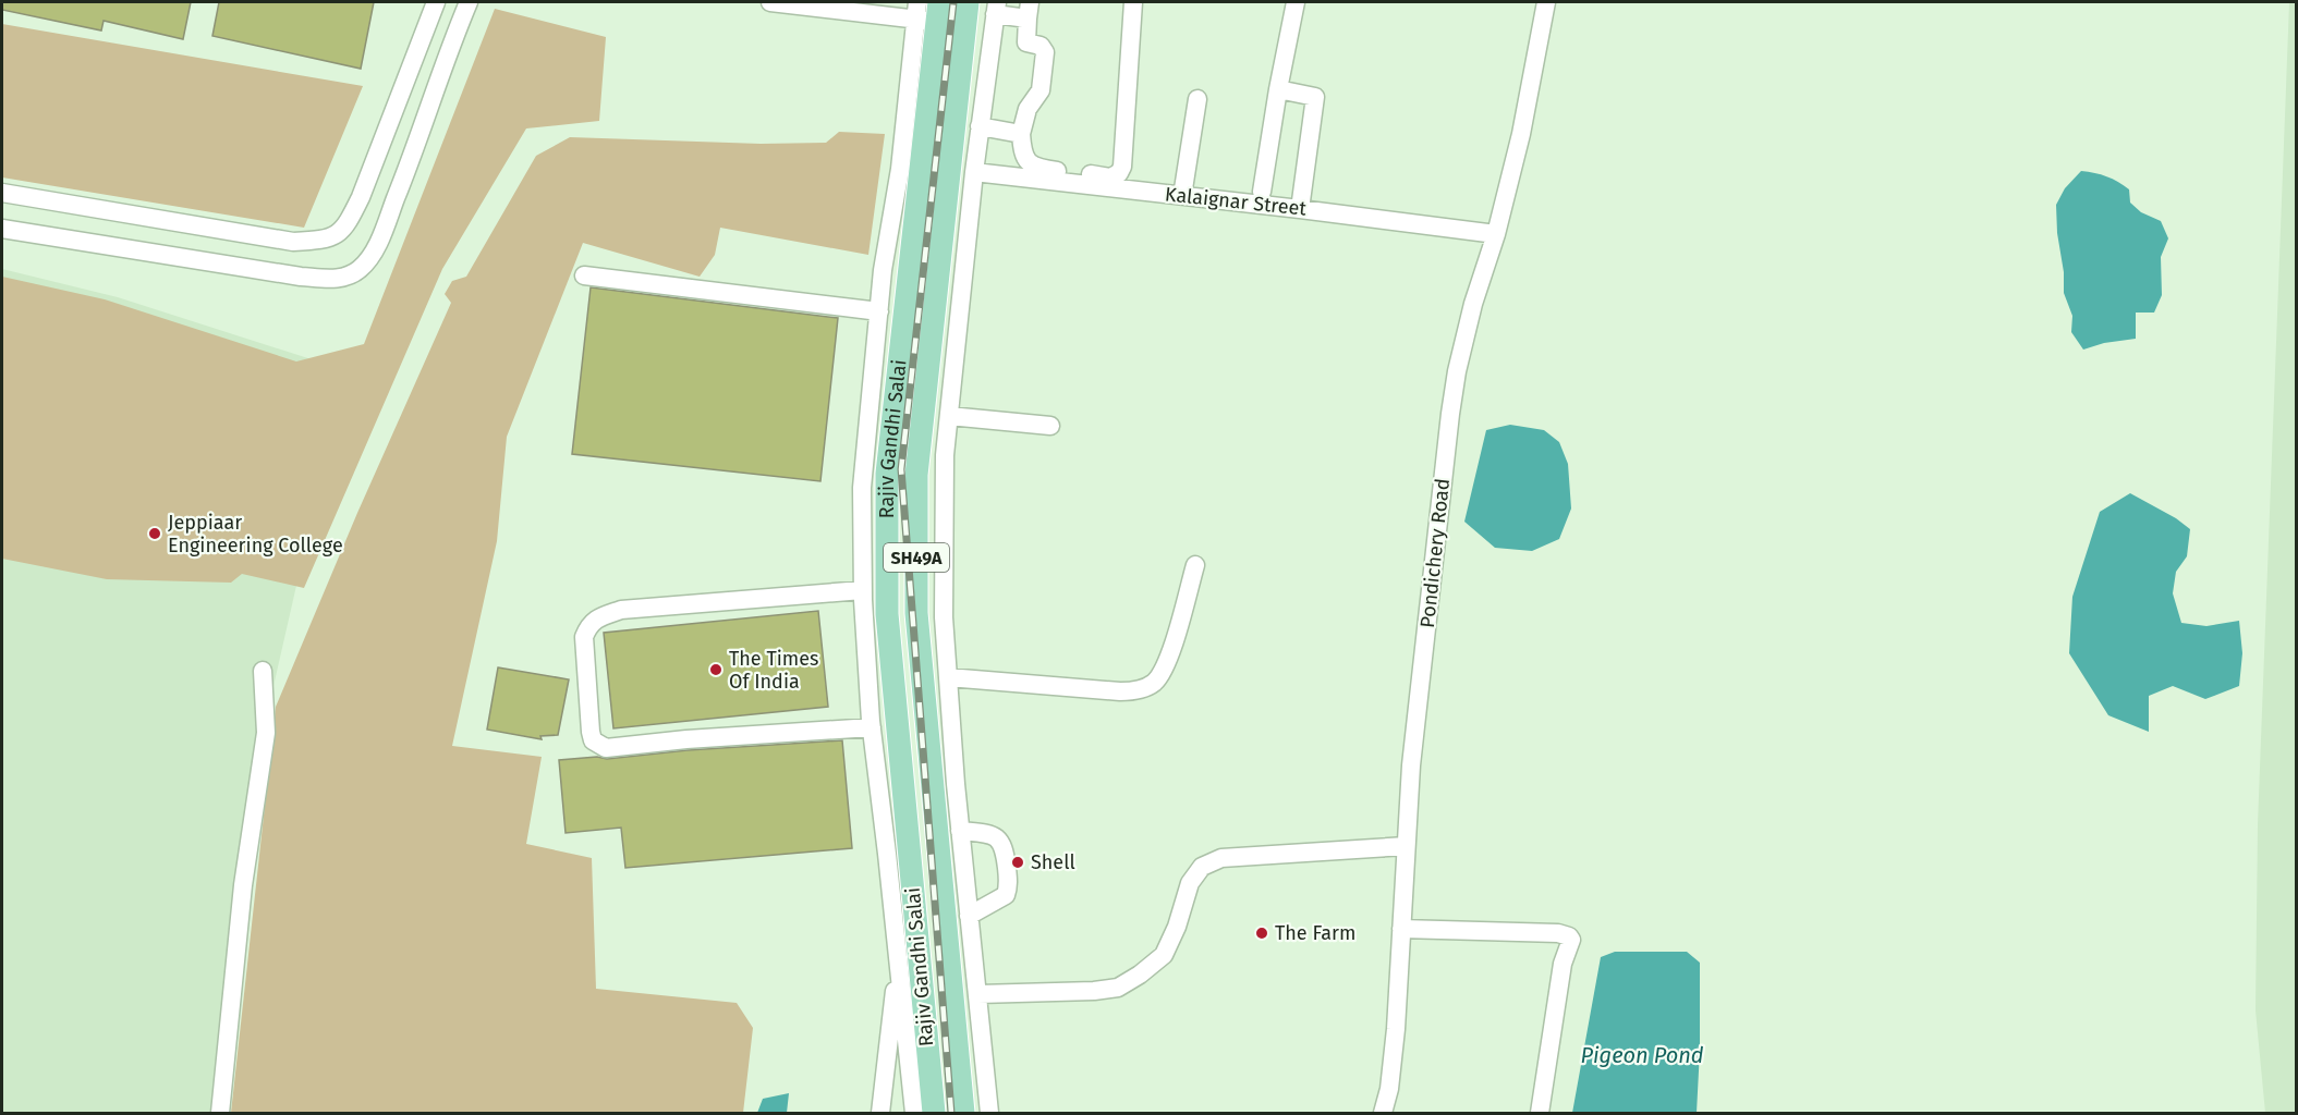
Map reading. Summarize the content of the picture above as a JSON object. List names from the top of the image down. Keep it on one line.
{"streets":{"main road":["Rajiv Gandhi Salai","SH49A"],"street":["Kalaignar Street","Pondichery Road"]},"crossings":[["Kalaignar Street","Pondichery Road"]],"water":["Pigeon Pond"],"places":["Jeppiaar Engineering College","The Times Of India","Shell","The Farm"]}
